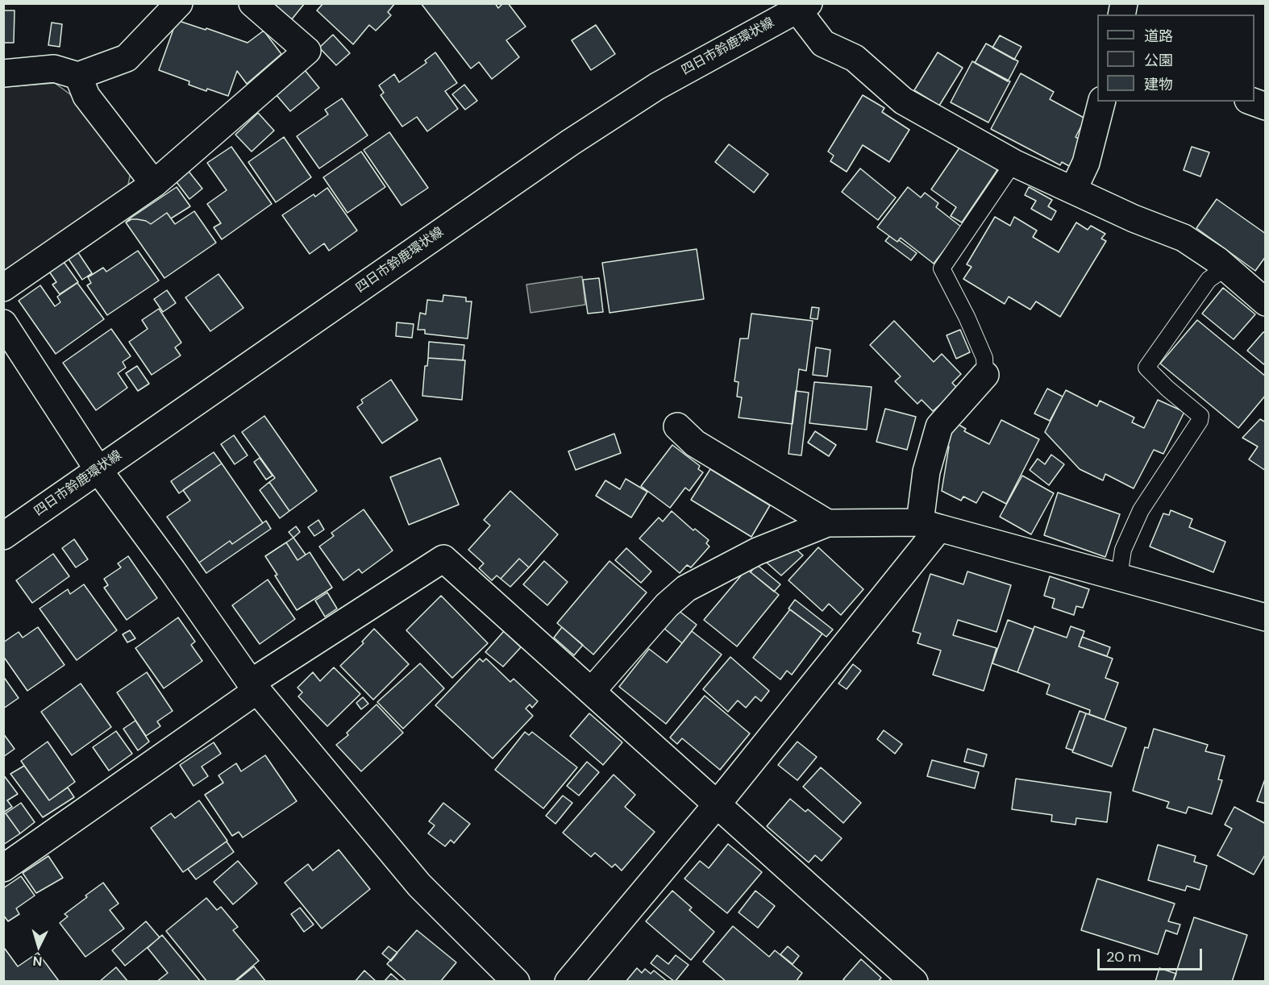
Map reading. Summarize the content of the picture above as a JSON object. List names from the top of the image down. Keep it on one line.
{"streets":{"street":["四日市鈴鹿環状線"]},"legend":["道路","公園","建物"],"scale_bar":"20 m","north":"bottom"}
